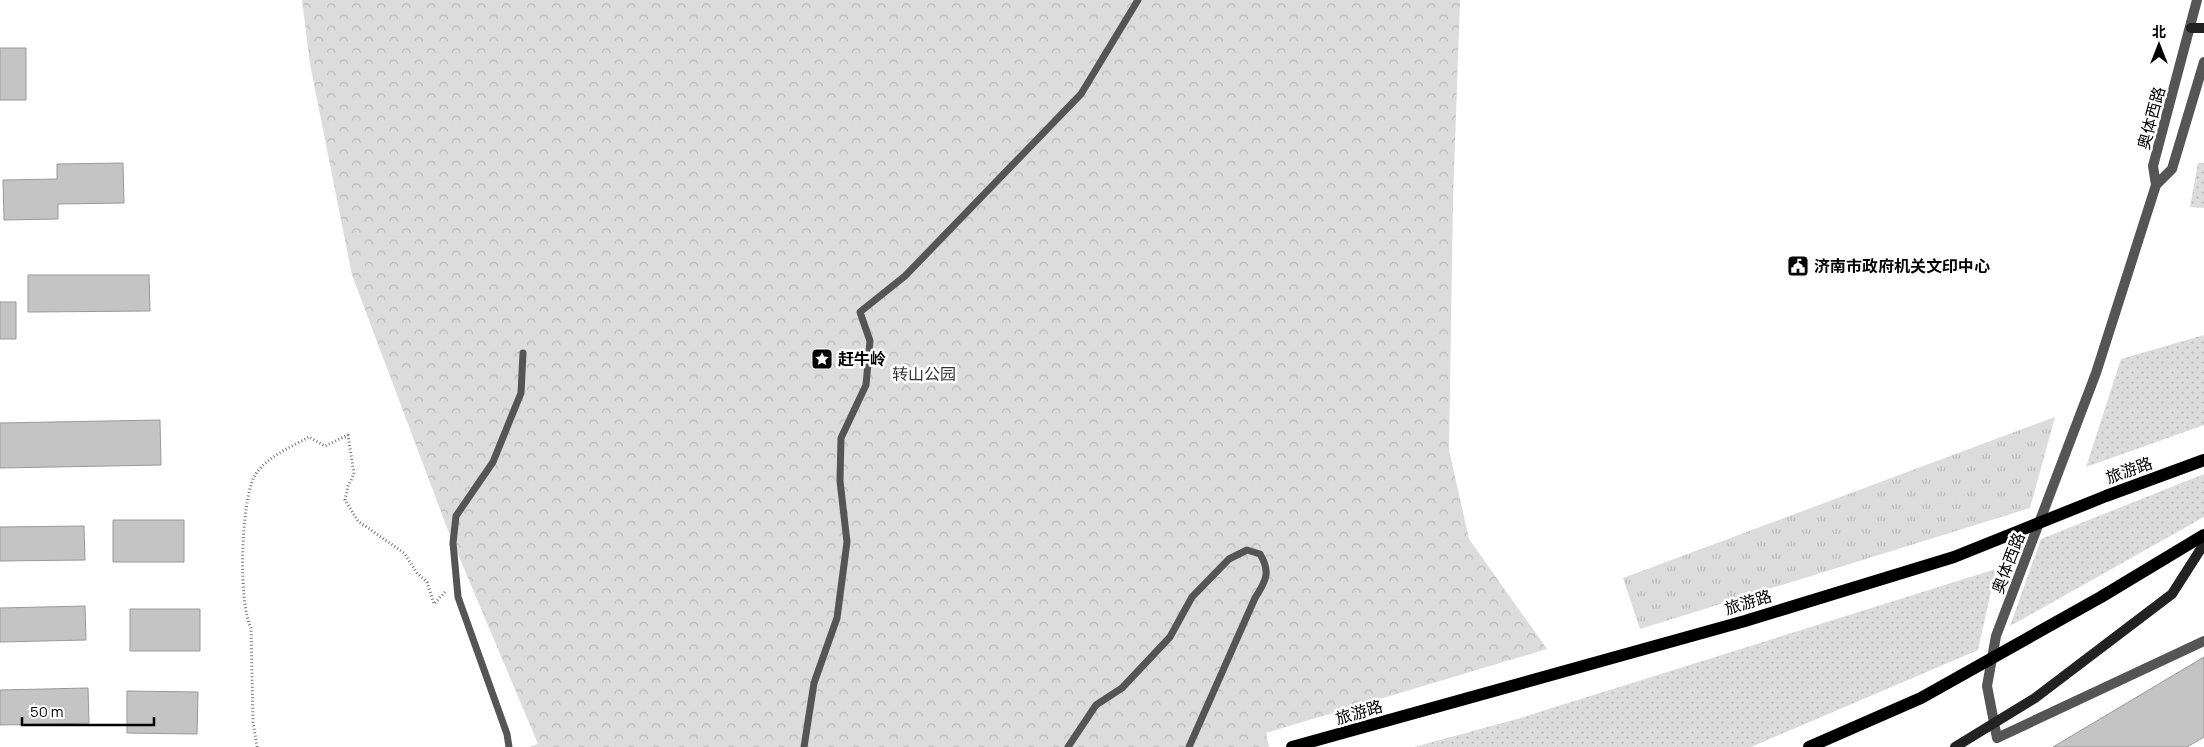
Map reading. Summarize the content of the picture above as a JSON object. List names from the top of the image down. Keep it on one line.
{"streets":{"main road":["旅游路"],"street":["奥体西路"]},"parks":["转山公园"],"places":{"public building":["济南市政府机关文印中心"],"place":["赶牛岭"]},"scale_bar":"50 m","north":"top"}
